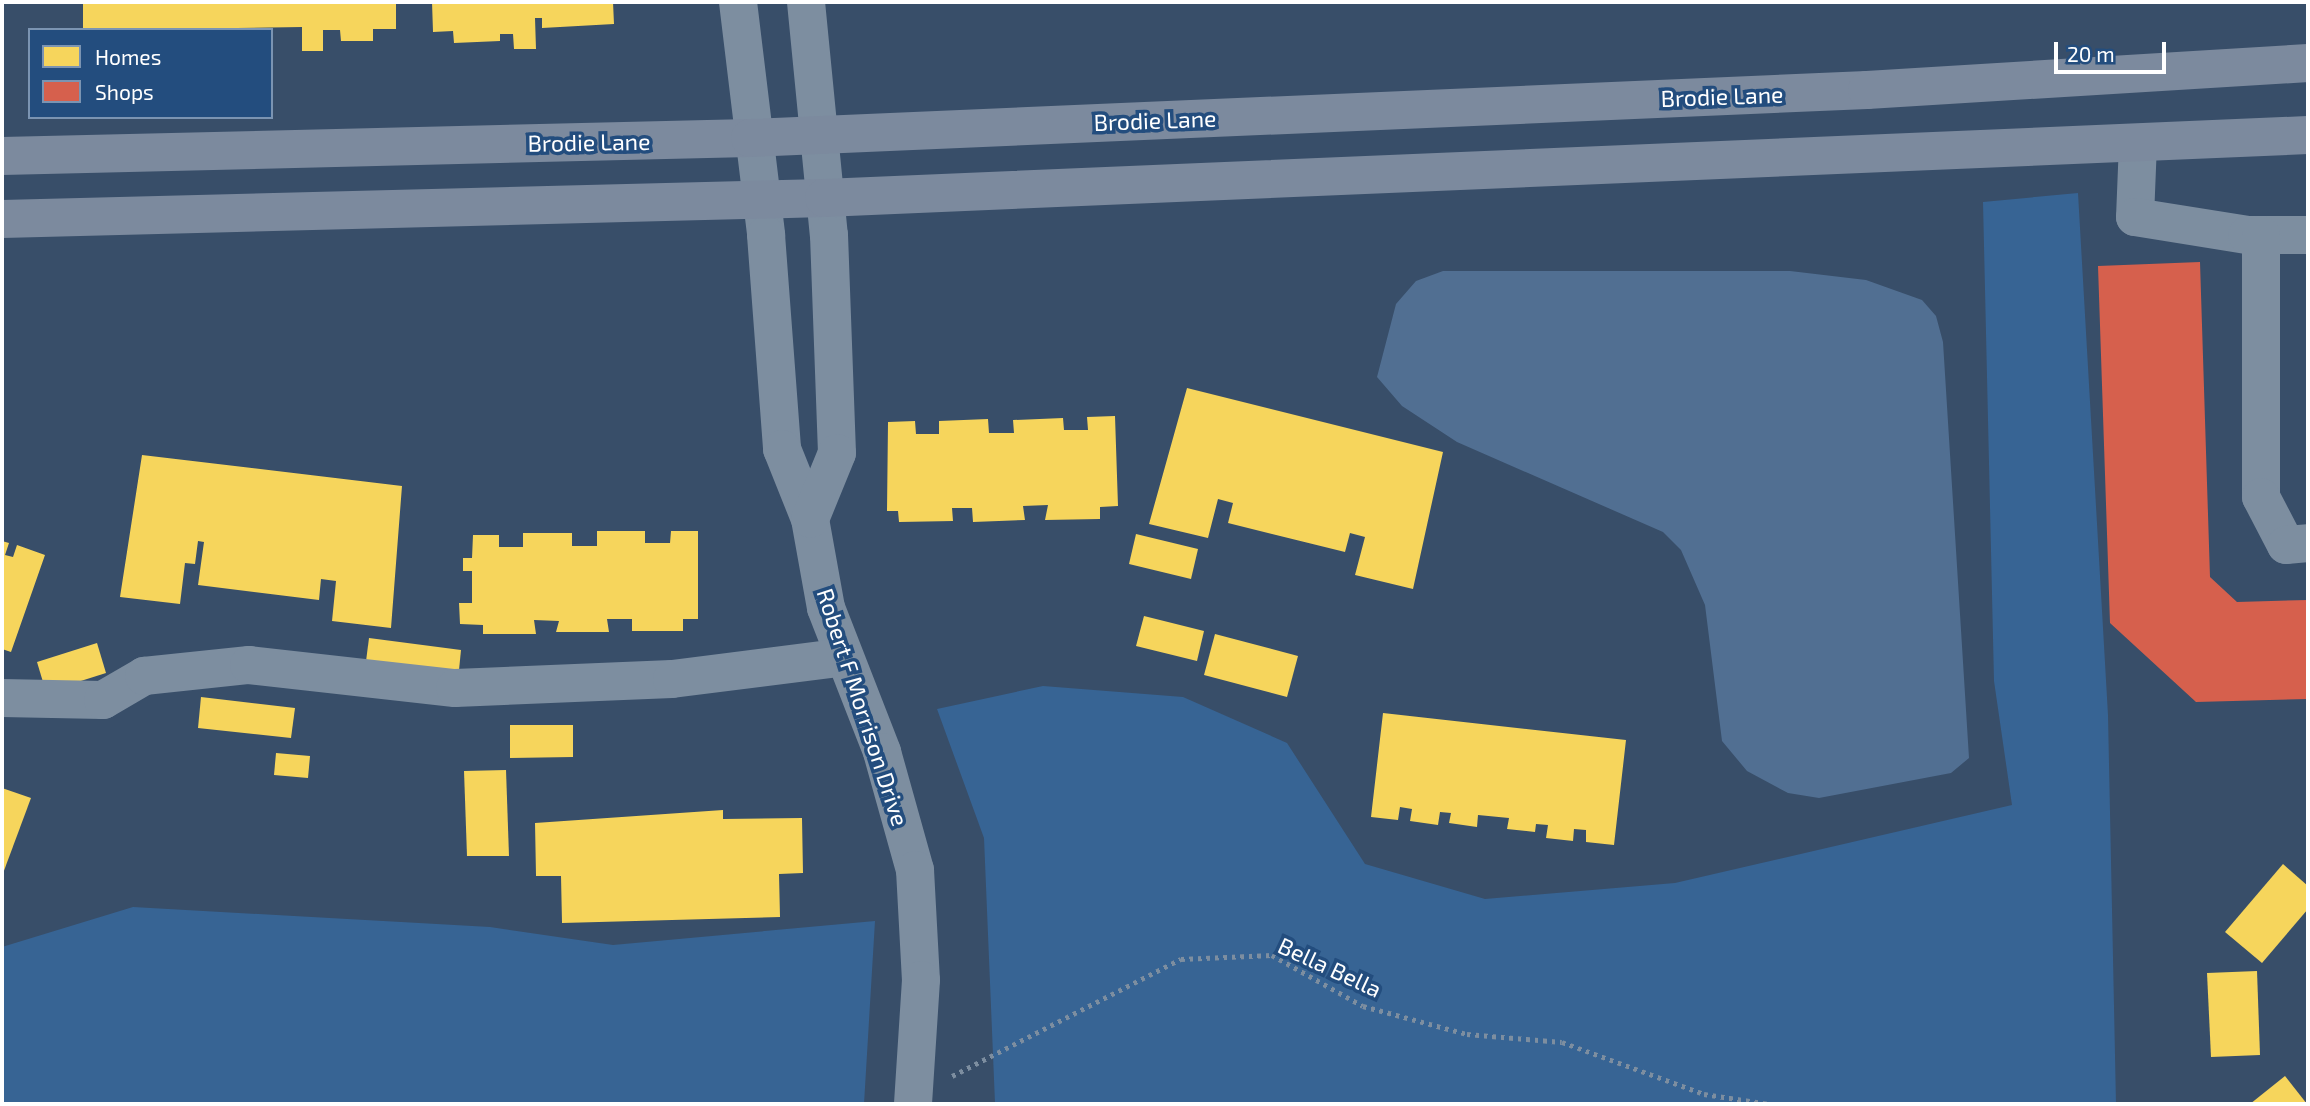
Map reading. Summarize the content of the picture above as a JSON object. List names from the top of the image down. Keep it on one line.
{"streets":{"main road":["Brodie Lane"],"lane":["Robert F Morrison Drive"],"path":["Bella Bella"]},"crossings":[["Brodie Lane","Robert F Morrison Drive"],["Robert F Morrison Drive","Bella Bella"]],"legend":["Homes","Shops"],"scale_bar":"20 m"}
